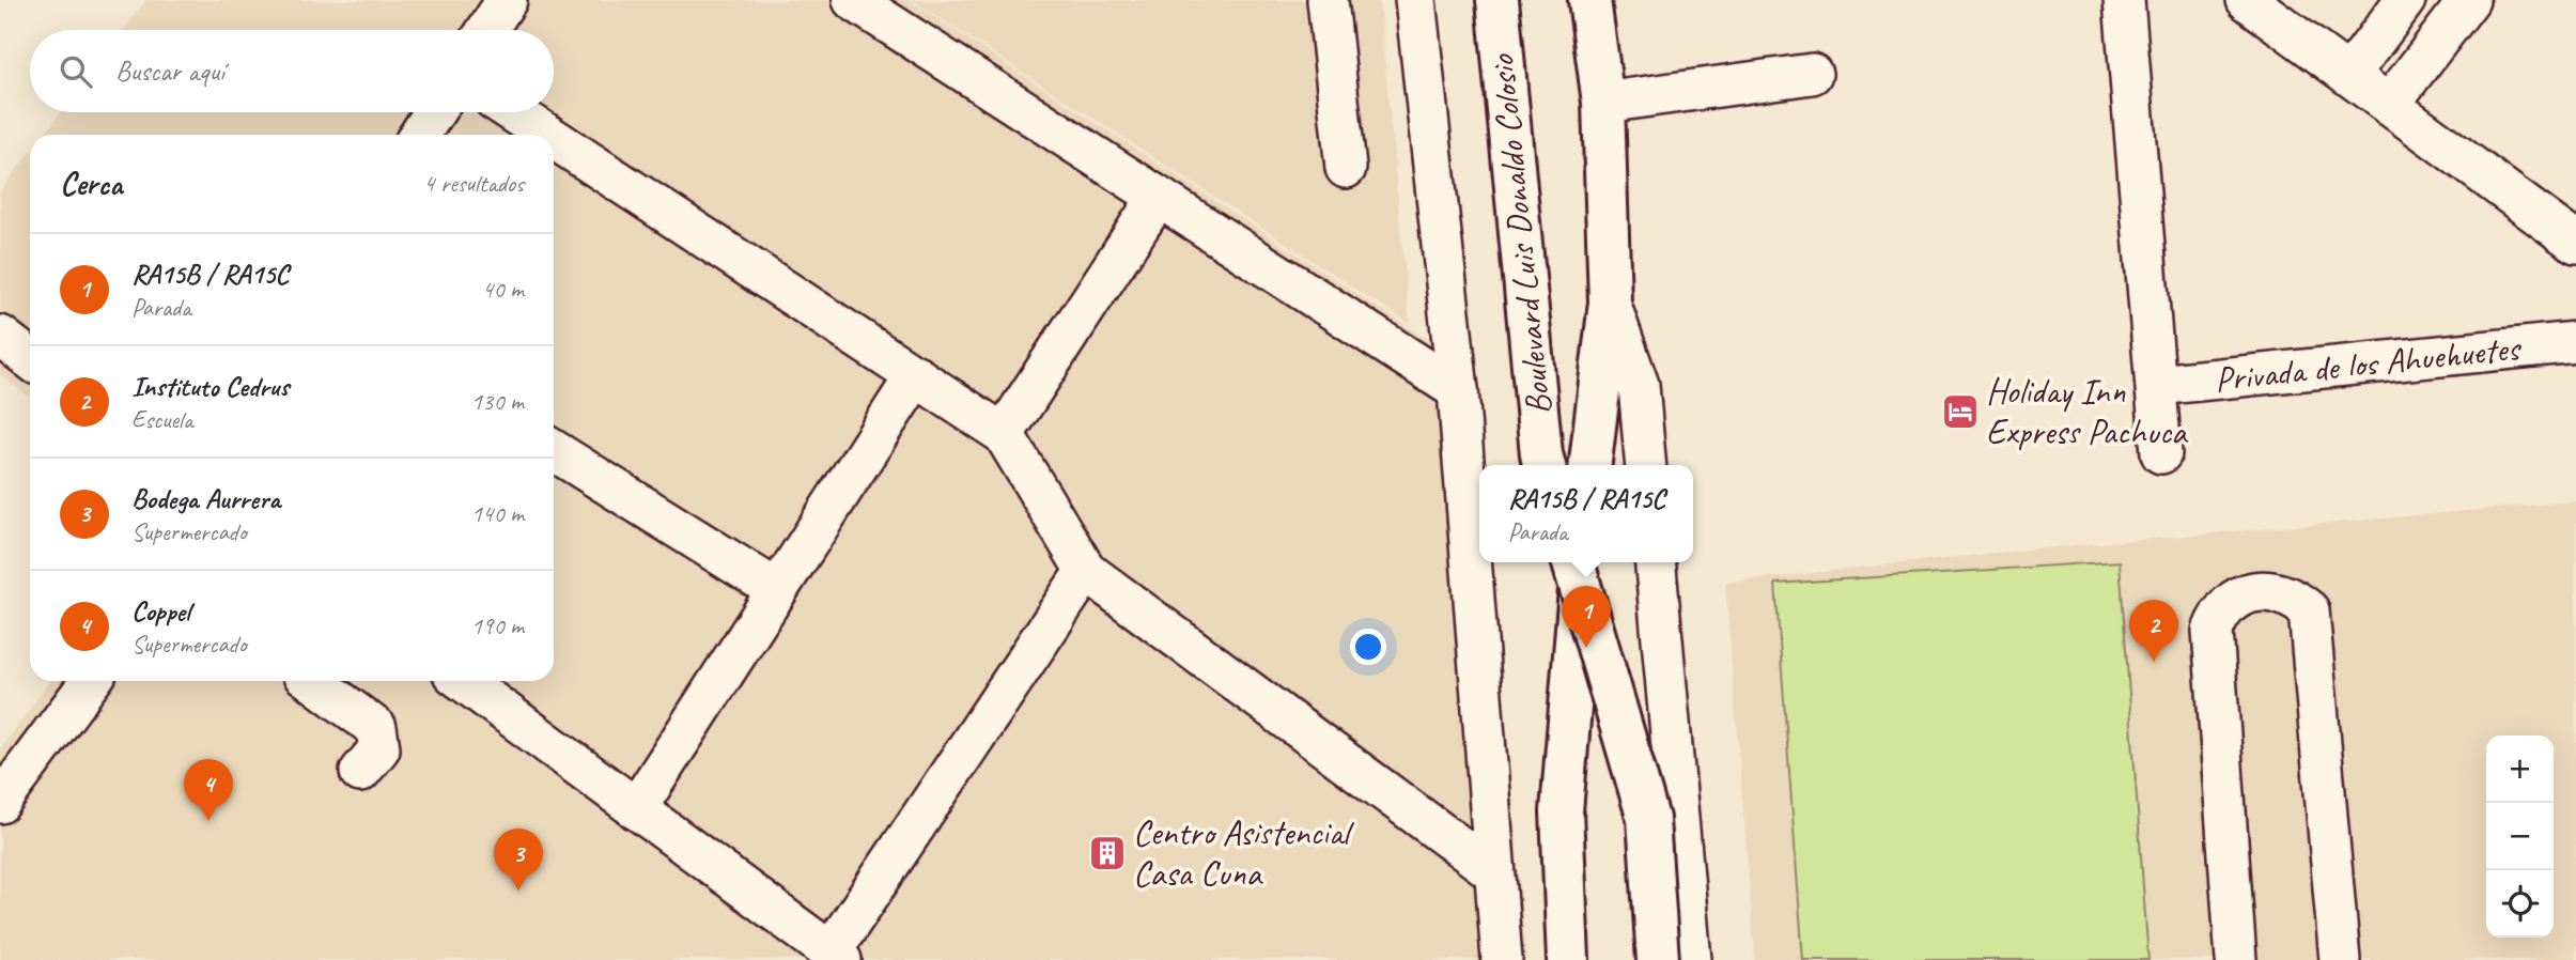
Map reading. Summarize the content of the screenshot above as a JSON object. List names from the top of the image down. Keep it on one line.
{"streets":{"main road":["Boulevard Luis Donaldo Colosio"],"street":["Privada de los Ahuehuetes"]},"places":{"hotel":["Holiday Inn Express Pachuca"],"building":["Centro Asistencial Casa Cuna"]},"page":{"search":"Buscar aquí","heading":["Cerca","4 resultados"],"list":[{"mark":"1","name":"RA15B / RA15C","note":"Parada","value":"40 m"},{"mark":"2","name":"Instituto Cedrus","note":"Escuela","value":"130 m"},{"mark":"3","name":"Bodega Aurrera","note":"Supermercado","value":"140 m"},{"mark":"4","name":"Coppel","note":"Supermercado","value":"190 m"}],"popup":["RA15B / RA15C","Parada"],"pins":["1","2","4","3"],"map_buttons":["+","−"]}}
